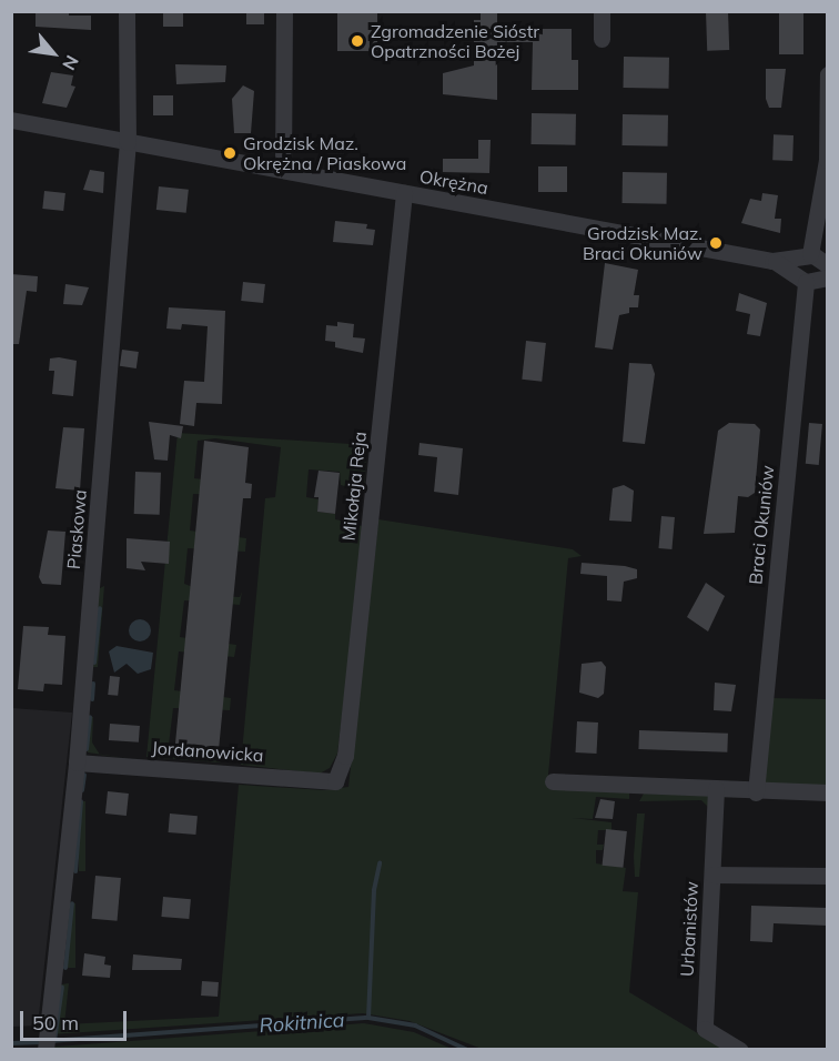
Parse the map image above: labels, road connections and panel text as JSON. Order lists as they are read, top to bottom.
{
  "streets": {
    "street": [
      "Okrężna",
      "Mikołaja Reja",
      "Braci Okuniów",
      "Piaskowa",
      "Jordanowicka",
      "Urbanistów"
    ]
  },
  "crossings": [
    ["Okrężna", "Mikołaja Reja"],
    ["Okrężna", "Braci Okuniów"],
    ["Okrężna", "Piaskowa"],
    ["Mikołaja Reja", "Jordanowicka"],
    ["Piaskowa", "Jordanowicka"]
  ],
  "water": ["Rokitnica"],
  "places": ["Zgromadzenie Sióstr Opatrzności Bożej", "Grodzisk Maz. Okrężna / Piaskowa", "Grodzisk Maz. Braci Okuniów"],
  "scale_bar": "50 m",
  "north": "bottom right"
}
